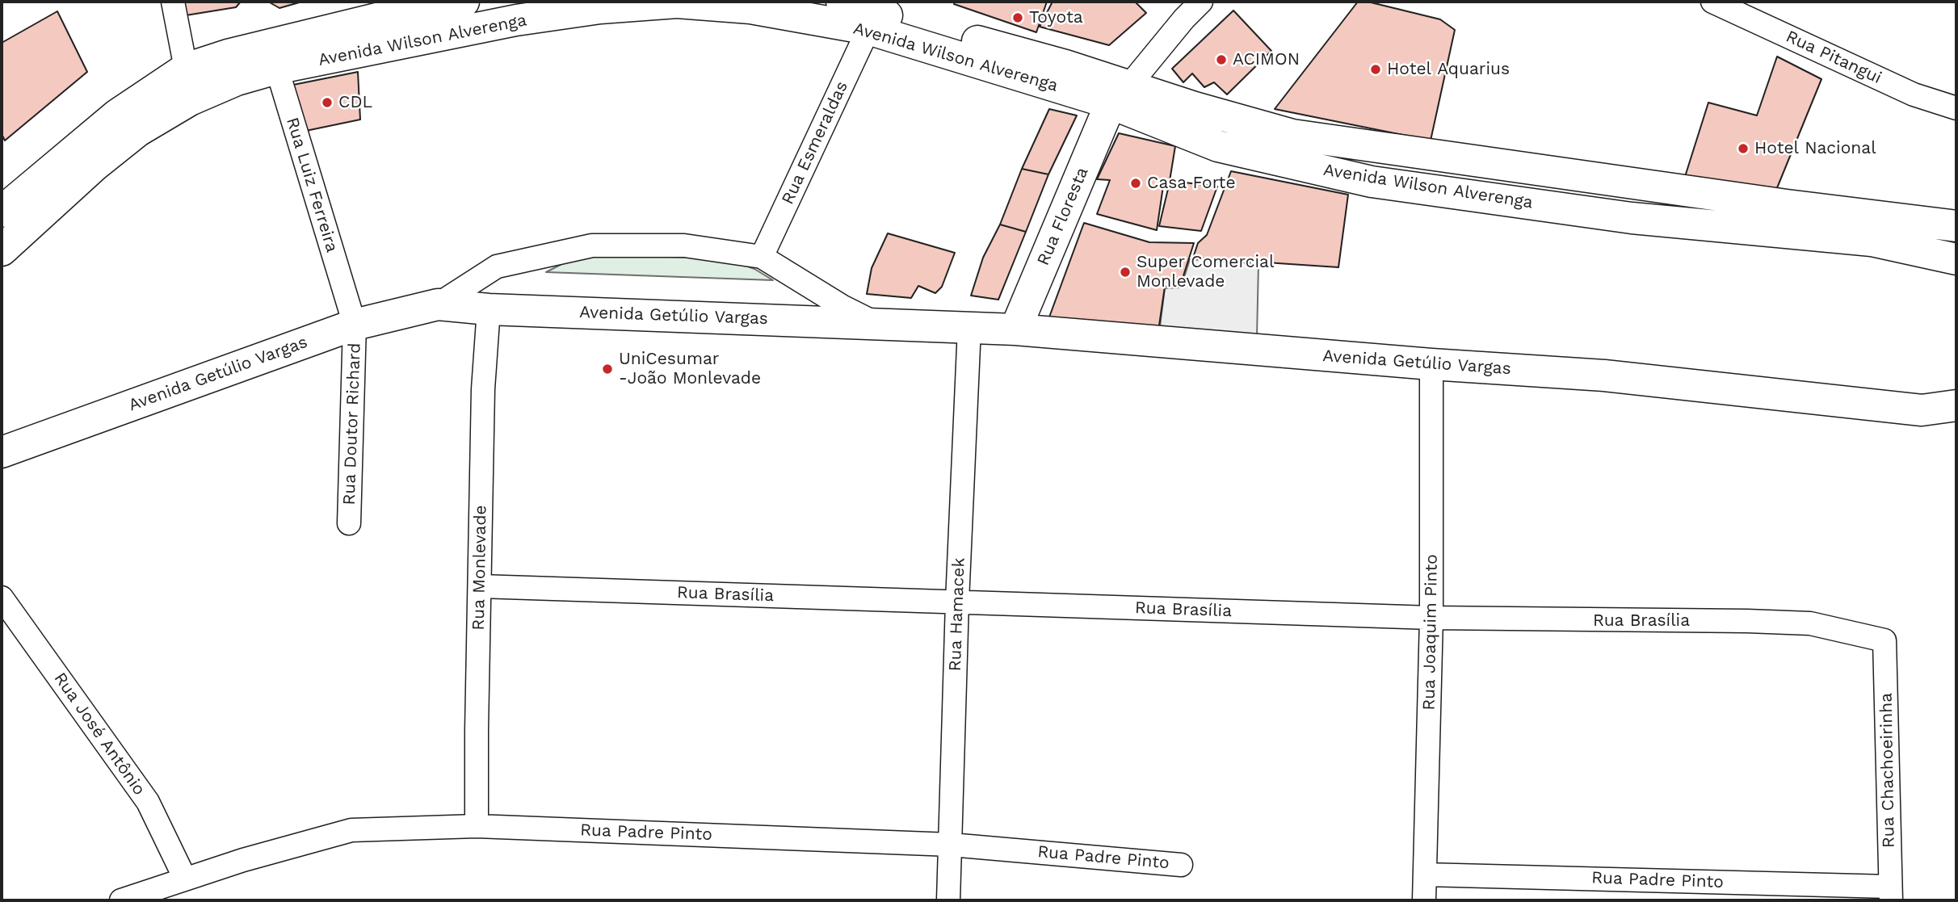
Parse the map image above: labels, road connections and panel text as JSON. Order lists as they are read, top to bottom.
{
  "streets": {
    "main road": ["Avenida Wilson Alverenga", "Rua Floresta", "Avenida Getúlio Vargas"],
    "street": [
      "Rua Pitangui",
      "Rua Esmeraldas",
      "Rua Luiz Ferreira",
      "Rua Doutor Richard",
      "Rua Monlevade",
      "Rua Brasília",
      "Rua Hamacek",
      "Rua Joaquim Pinto",
      "Rua José Antônio",
      "Rua Chachoeirinha",
      "Rua Padre Pinto"
    ]
  },
  "crossings": [
    ["Avenida Wilson Alverenga", "Rua Esmeraldas"],
    ["Avenida Wilson Alverenga", "Rua Luiz Ferreira"],
    ["Avenida Wilson Alverenga", "Rua Floresta"],
    ["Rua Esmeraldas", "Avenida Getúlio Vargas"],
    ["Rua Luiz Ferreira", "Avenida Getúlio Vargas"],
    ["Rua Luiz Ferreira", "Rua Doutor Richard"],
    ["Rua Floresta", "Avenida Getúlio Vargas"],
    ["Avenida Getúlio Vargas", "Rua Doutor Richard"],
    ["Avenida Getúlio Vargas", "Rua Monlevade"],
    ["Avenida Getúlio Vargas", "Rua Hamacek"],
    ["Avenida Getúlio Vargas", "Rua Joaquim Pinto"],
    ["Rua Monlevade", "Rua Brasília"],
    ["Rua Monlevade", "Rua Padre Pinto"],
    ["Rua Brasília", "Rua Hamacek"],
    ["Rua Brasília", "Rua Joaquim Pinto"],
    ["Rua Brasília", "Rua Chachoeirinha"],
    ["Rua Hamacek", "Rua Padre Pinto"],
    ["Rua Joaquim Pinto", "Rua Padre Pinto"],
    ["Rua José Antônio", "Rua Padre Pinto"],
    ["Rua Chachoeirinha", "Rua Padre Pinto"]
  ],
  "places": [
    "Toyota",
    "ACIMON",
    "Hotel Aquarius",
    "CDL",
    "Hotel Nacional",
    "Casa Forte",
    "Super Comercial Monlevade",
    "UniCesumar -João Monlevade"
  ]
}
